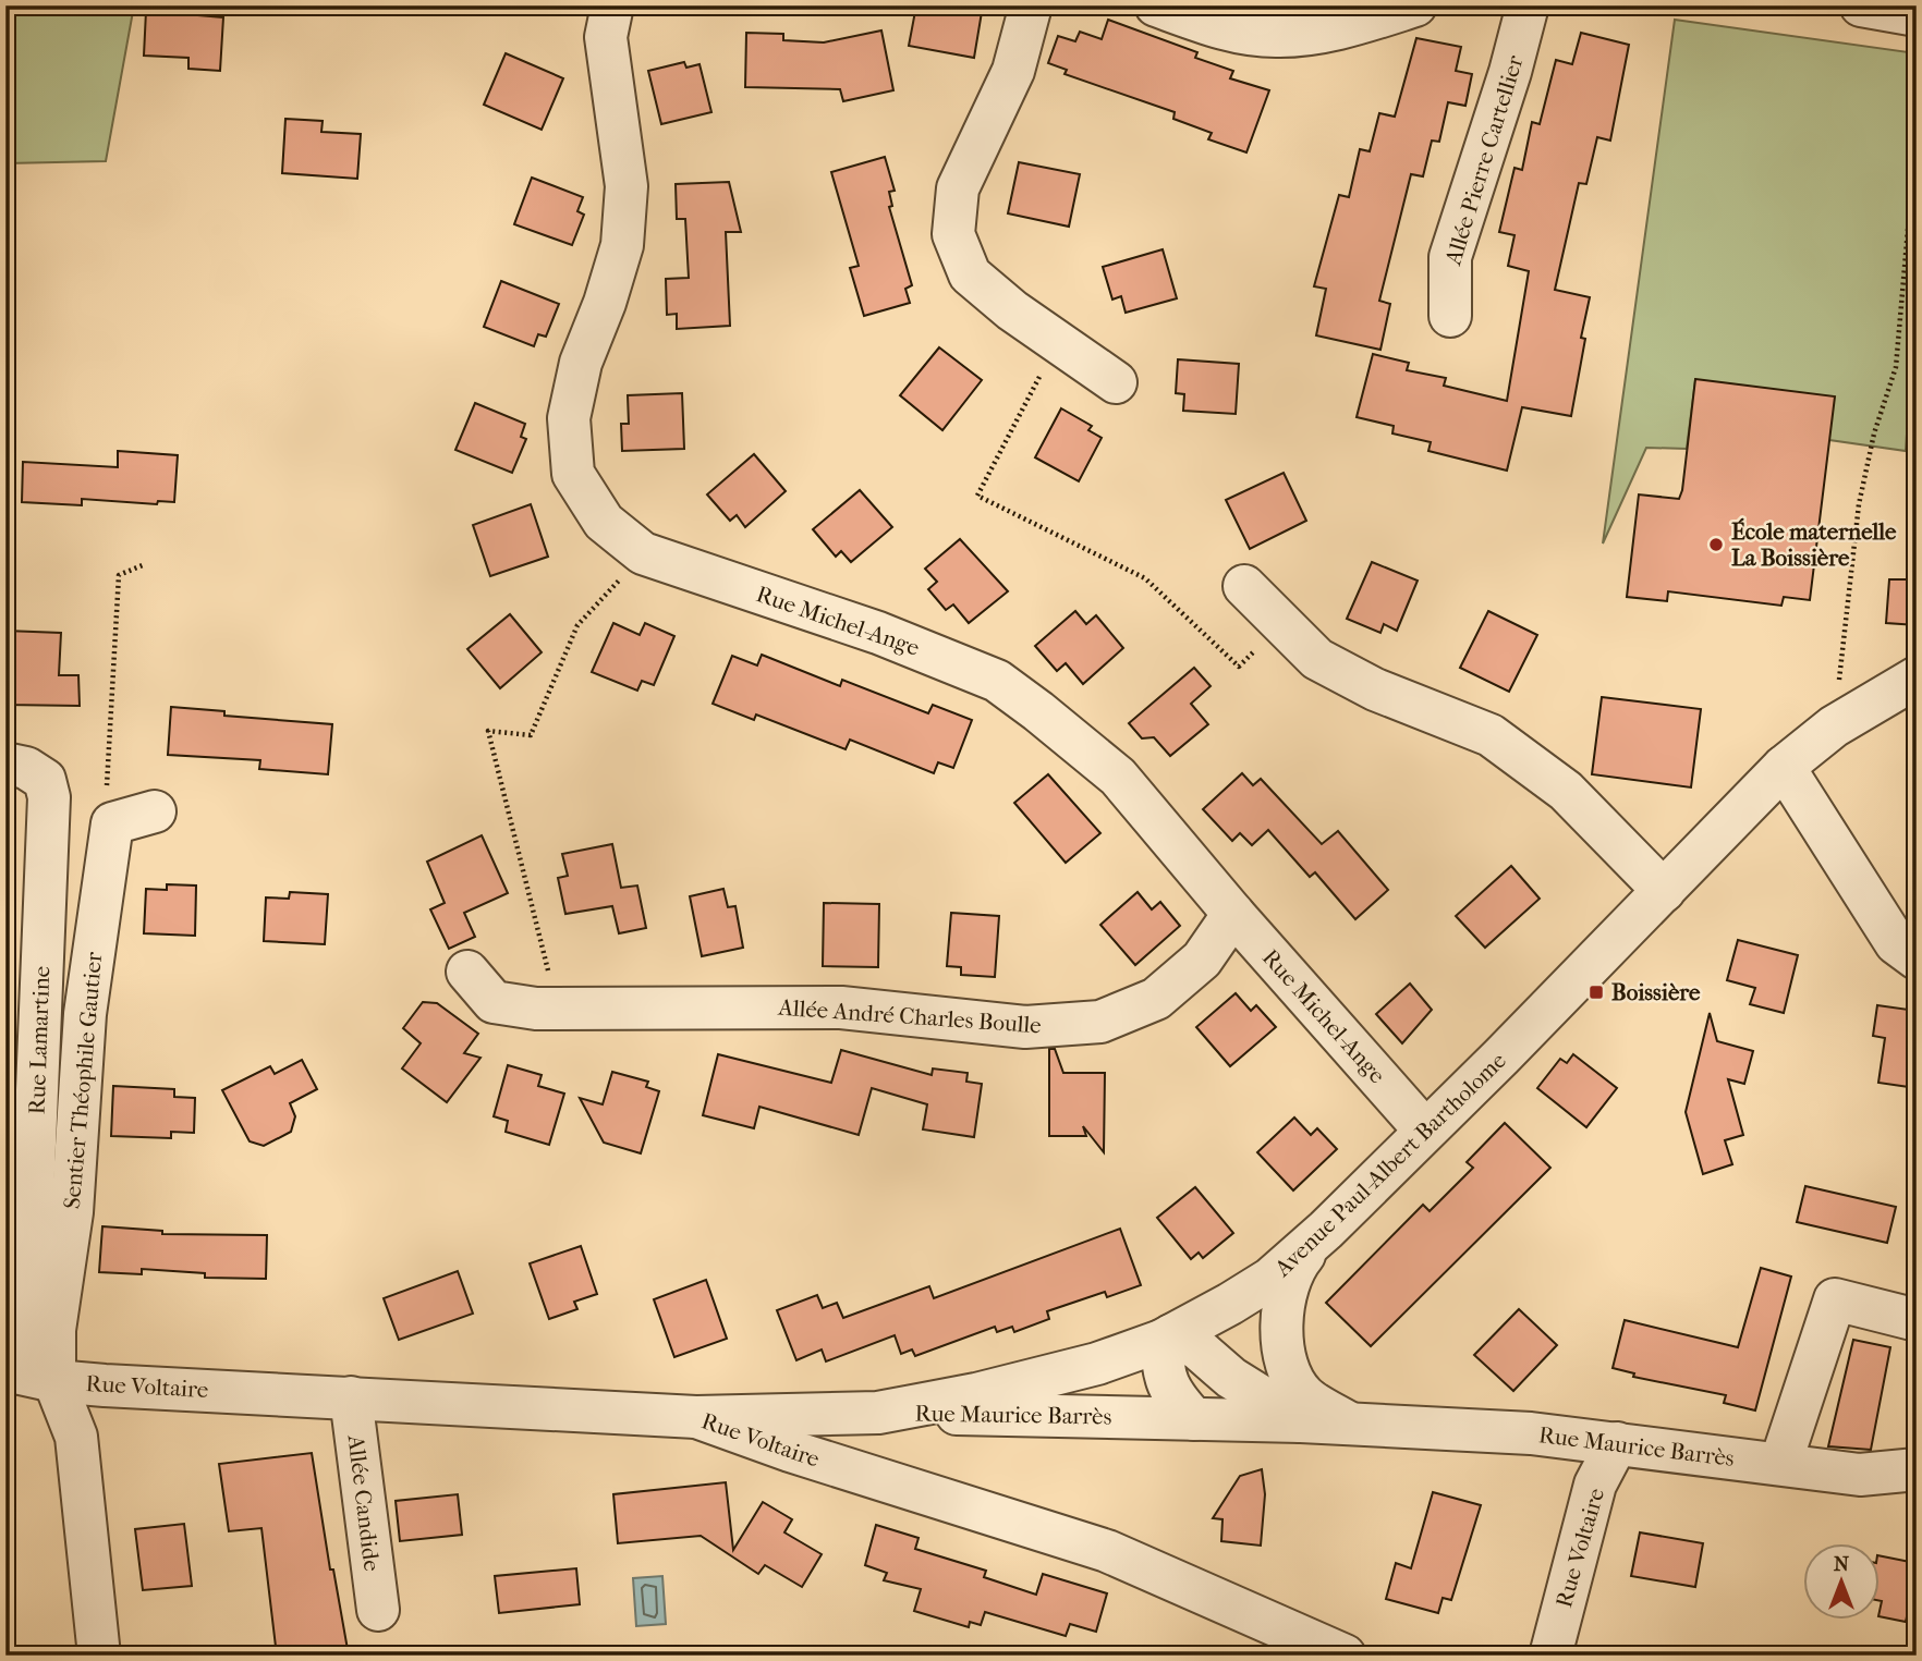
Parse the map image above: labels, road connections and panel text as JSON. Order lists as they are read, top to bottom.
{
  "streets": {
    "street": [
      "Allée Pierre Cartellier",
      "Rue Michel-Ange",
      "Allée André Charles Boulle",
      "Rue Lamartine",
      "Sentier Théophile Gautier",
      "Avenue Paul-Albert Bartholome",
      "Rue Voltaire",
      "Rue Maurice Barrès",
      "Allée Candide"
    ]
  },
  "crossings": [
    ["Rue Michel-Ange", "Allée André Charles Boulle"],
    ["Rue Michel-Ange", "Avenue Paul-Albert Bartholome"],
    ["Rue Lamartine", "Sentier Théophile Gautier"],
    ["Sentier Théophile Gautier", "Rue Voltaire"],
    ["Avenue Paul-Albert Bartholome", "Rue Voltaire"],
    ["Avenue Paul-Albert Bartholome", "Rue Maurice Barrès"],
    ["Rue Voltaire", "Rue Maurice Barrès"],
    ["Rue Voltaire", "Allée Candide"]
  ],
  "places": {
    "other": ["École maternelle La Boissière"],
    "transit": ["Boissière"]
  },
  "north": "top"
}
